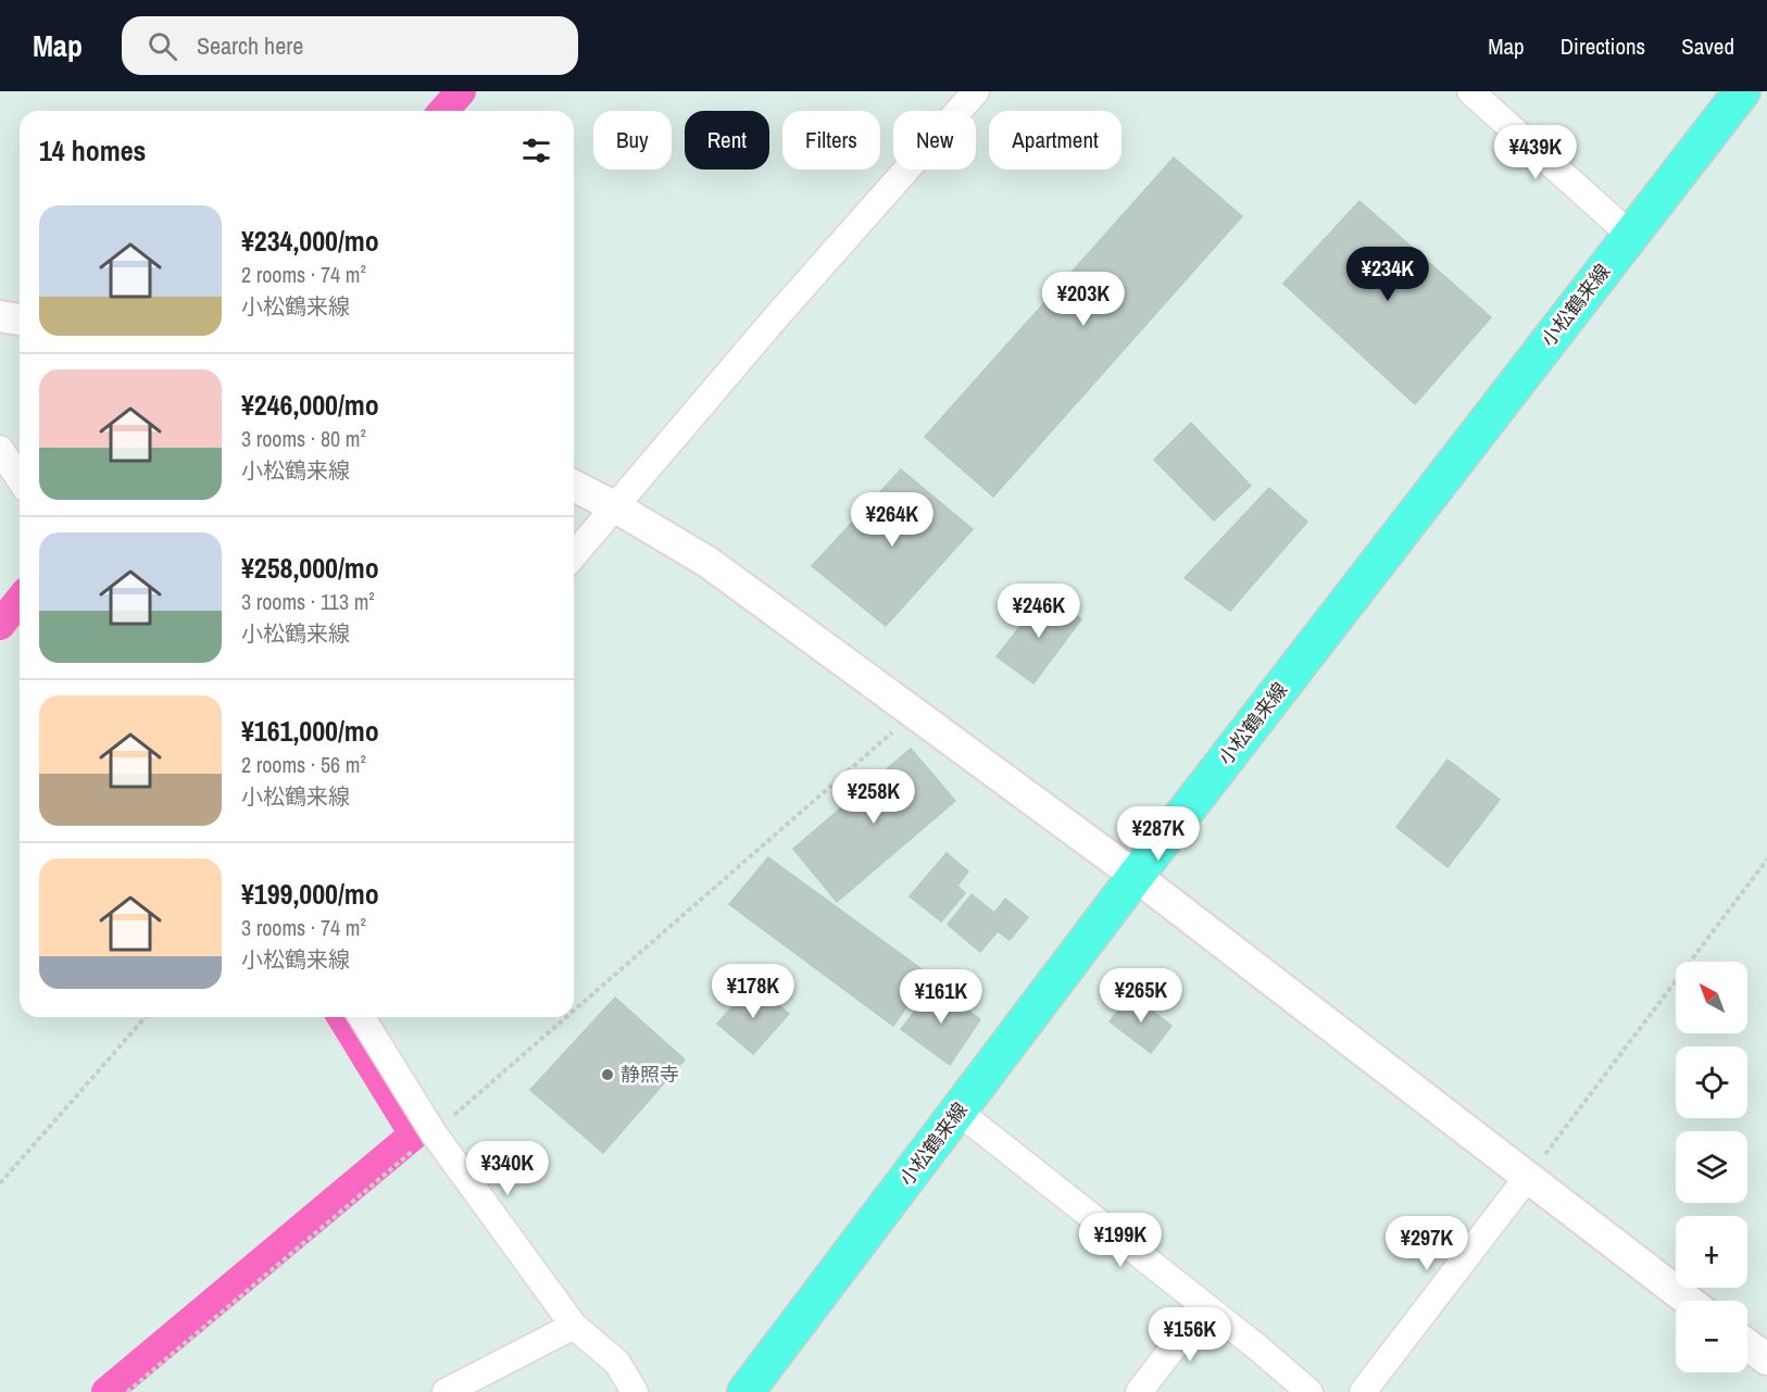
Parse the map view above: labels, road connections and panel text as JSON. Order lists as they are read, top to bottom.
{
  "streets": {
    "main road": ["小松鶴来線"]
  },
  "places": ["静照寺"],
  "north": "top left",
  "page": {
    "header": "Map",
    "search": "Search here",
    "nav": ["Map", "Directions", "Saved"],
    "chip": [
      "Buy",
      "Rent",
      "Filters",
      "New",
      "Apartment"
    ],
    "heading": "14 homes",
    "price": [
      "¥439K",
      "¥234K",
      "¥203K",
      "¥264K",
      "¥246K",
      "¥258K",
      "¥287K",
      "¥178K",
      "¥265K",
      "¥161K",
      "¥340K",
      "¥199K",
      "¥297K",
      "¥156K"
    ],
    "list": [
      {
        "name": "¥234,000/mo",
        "note": "2 rooms · 74 m² · 小松鶴来線"
      },
      {
        "name": "¥246,000/mo",
        "note": "3 rooms · 80 m² · 小松鶴来線"
      },
      {
        "name": "¥258,000/mo",
        "note": "3 rooms · 113 m² · 小松鶴来線"
      },
      {
        "name": "¥161,000/mo",
        "note": "2 rooms · 56 m² · 小松鶴来線"
      },
      {
        "name": "¥199,000/mo",
        "note": "3 rooms · 74 m² · 小松鶴来線"
      }
    ],
    "map_buttons": ["+", "−"]
  }
}
